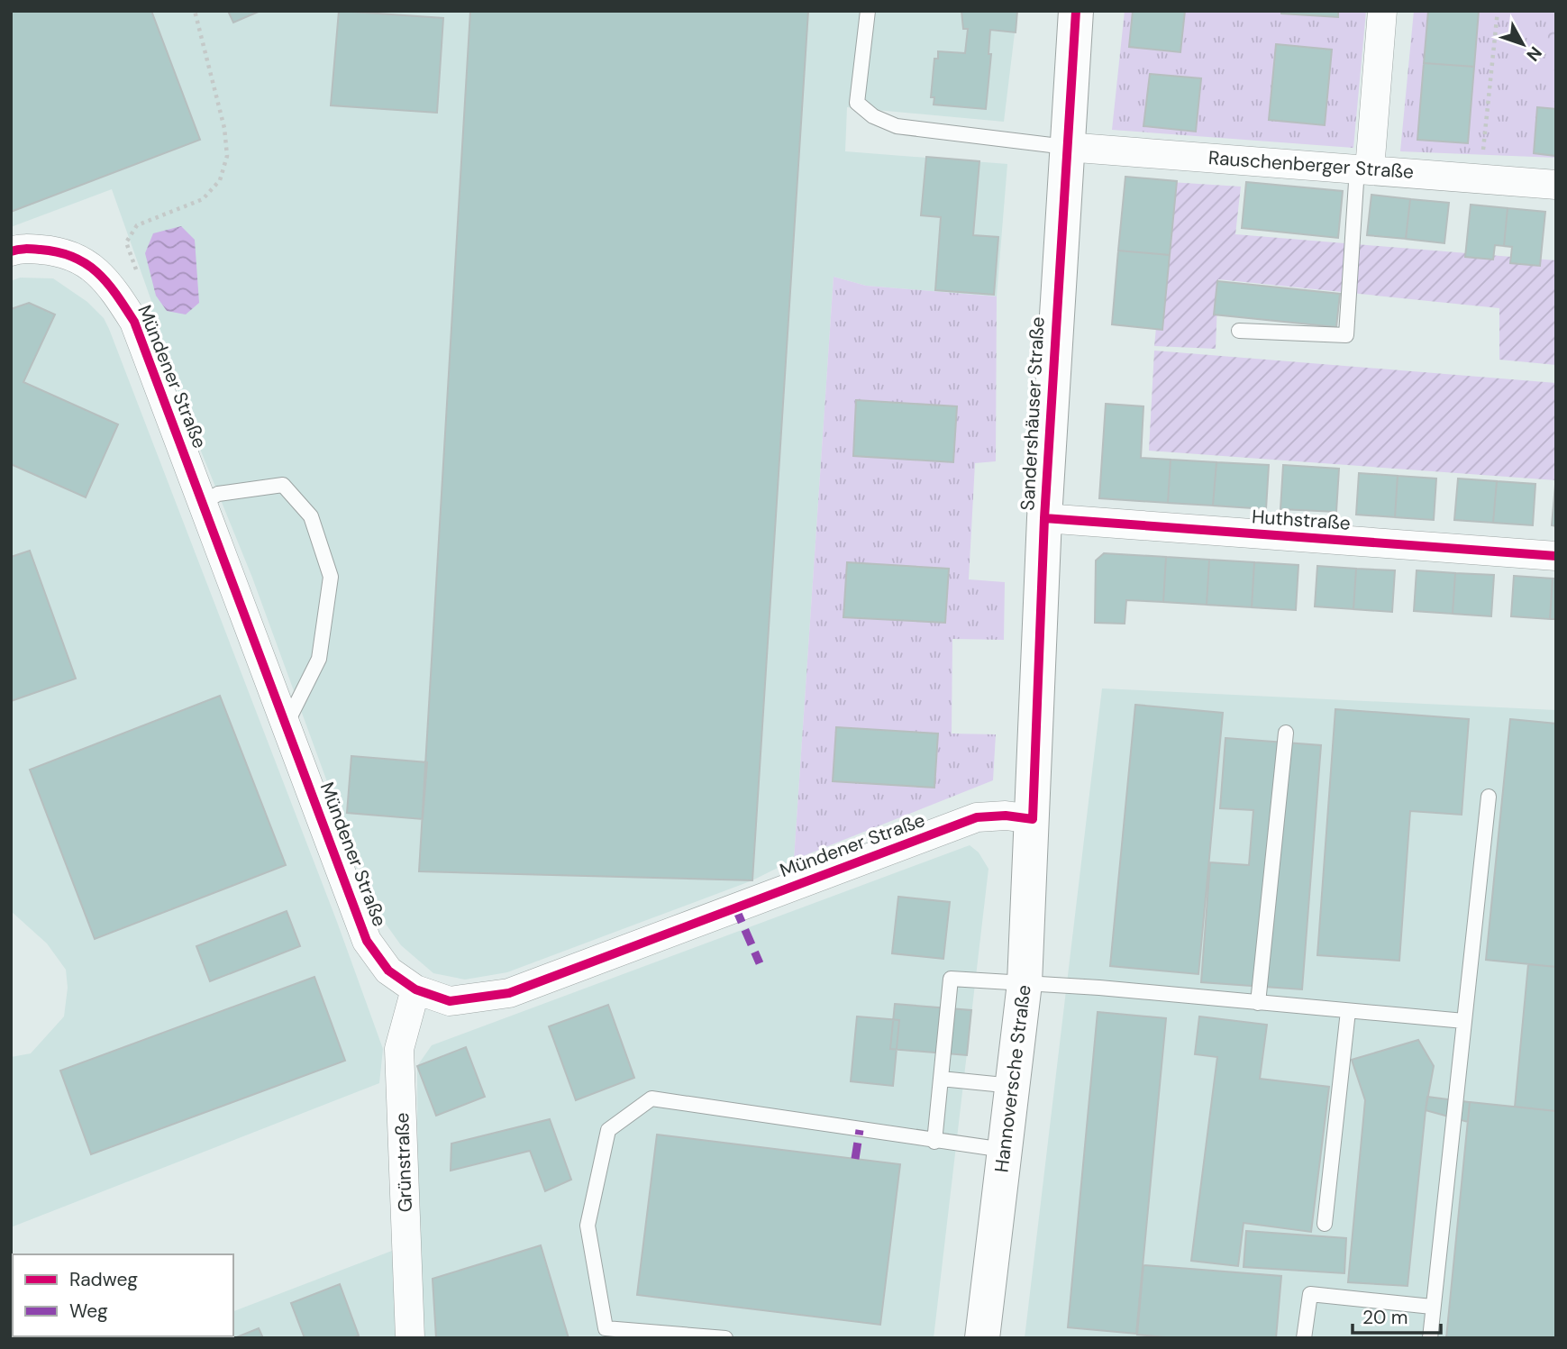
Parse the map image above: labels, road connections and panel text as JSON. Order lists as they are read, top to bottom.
{
  "streets": {
    "main road": ["Sandershäuser Straße", "Hannoversche Straße"],
    "street": [
      "Rauschenberger Straße",
      "Mündener Straße",
      "Huthstraße",
      "Grünstraße"
    ]
  },
  "crossings": [
    ["Rauschenberger Straße", "Sandershäuser Straße"],
    ["Mündener Straße", "Sandershäuser Straße"],
    ["Mündener Straße", "Hannoversche Straße"],
    ["Mündener Straße", "Grünstraße"],
    ["Sandershäuser Straße", "Huthstraße"],
    ["Sandershäuser Straße", "Hannoversche Straße"]
  ],
  "legend": ["Radweg", "Weg"],
  "scale_bar": "20 m",
  "north": "bottom right"
}
